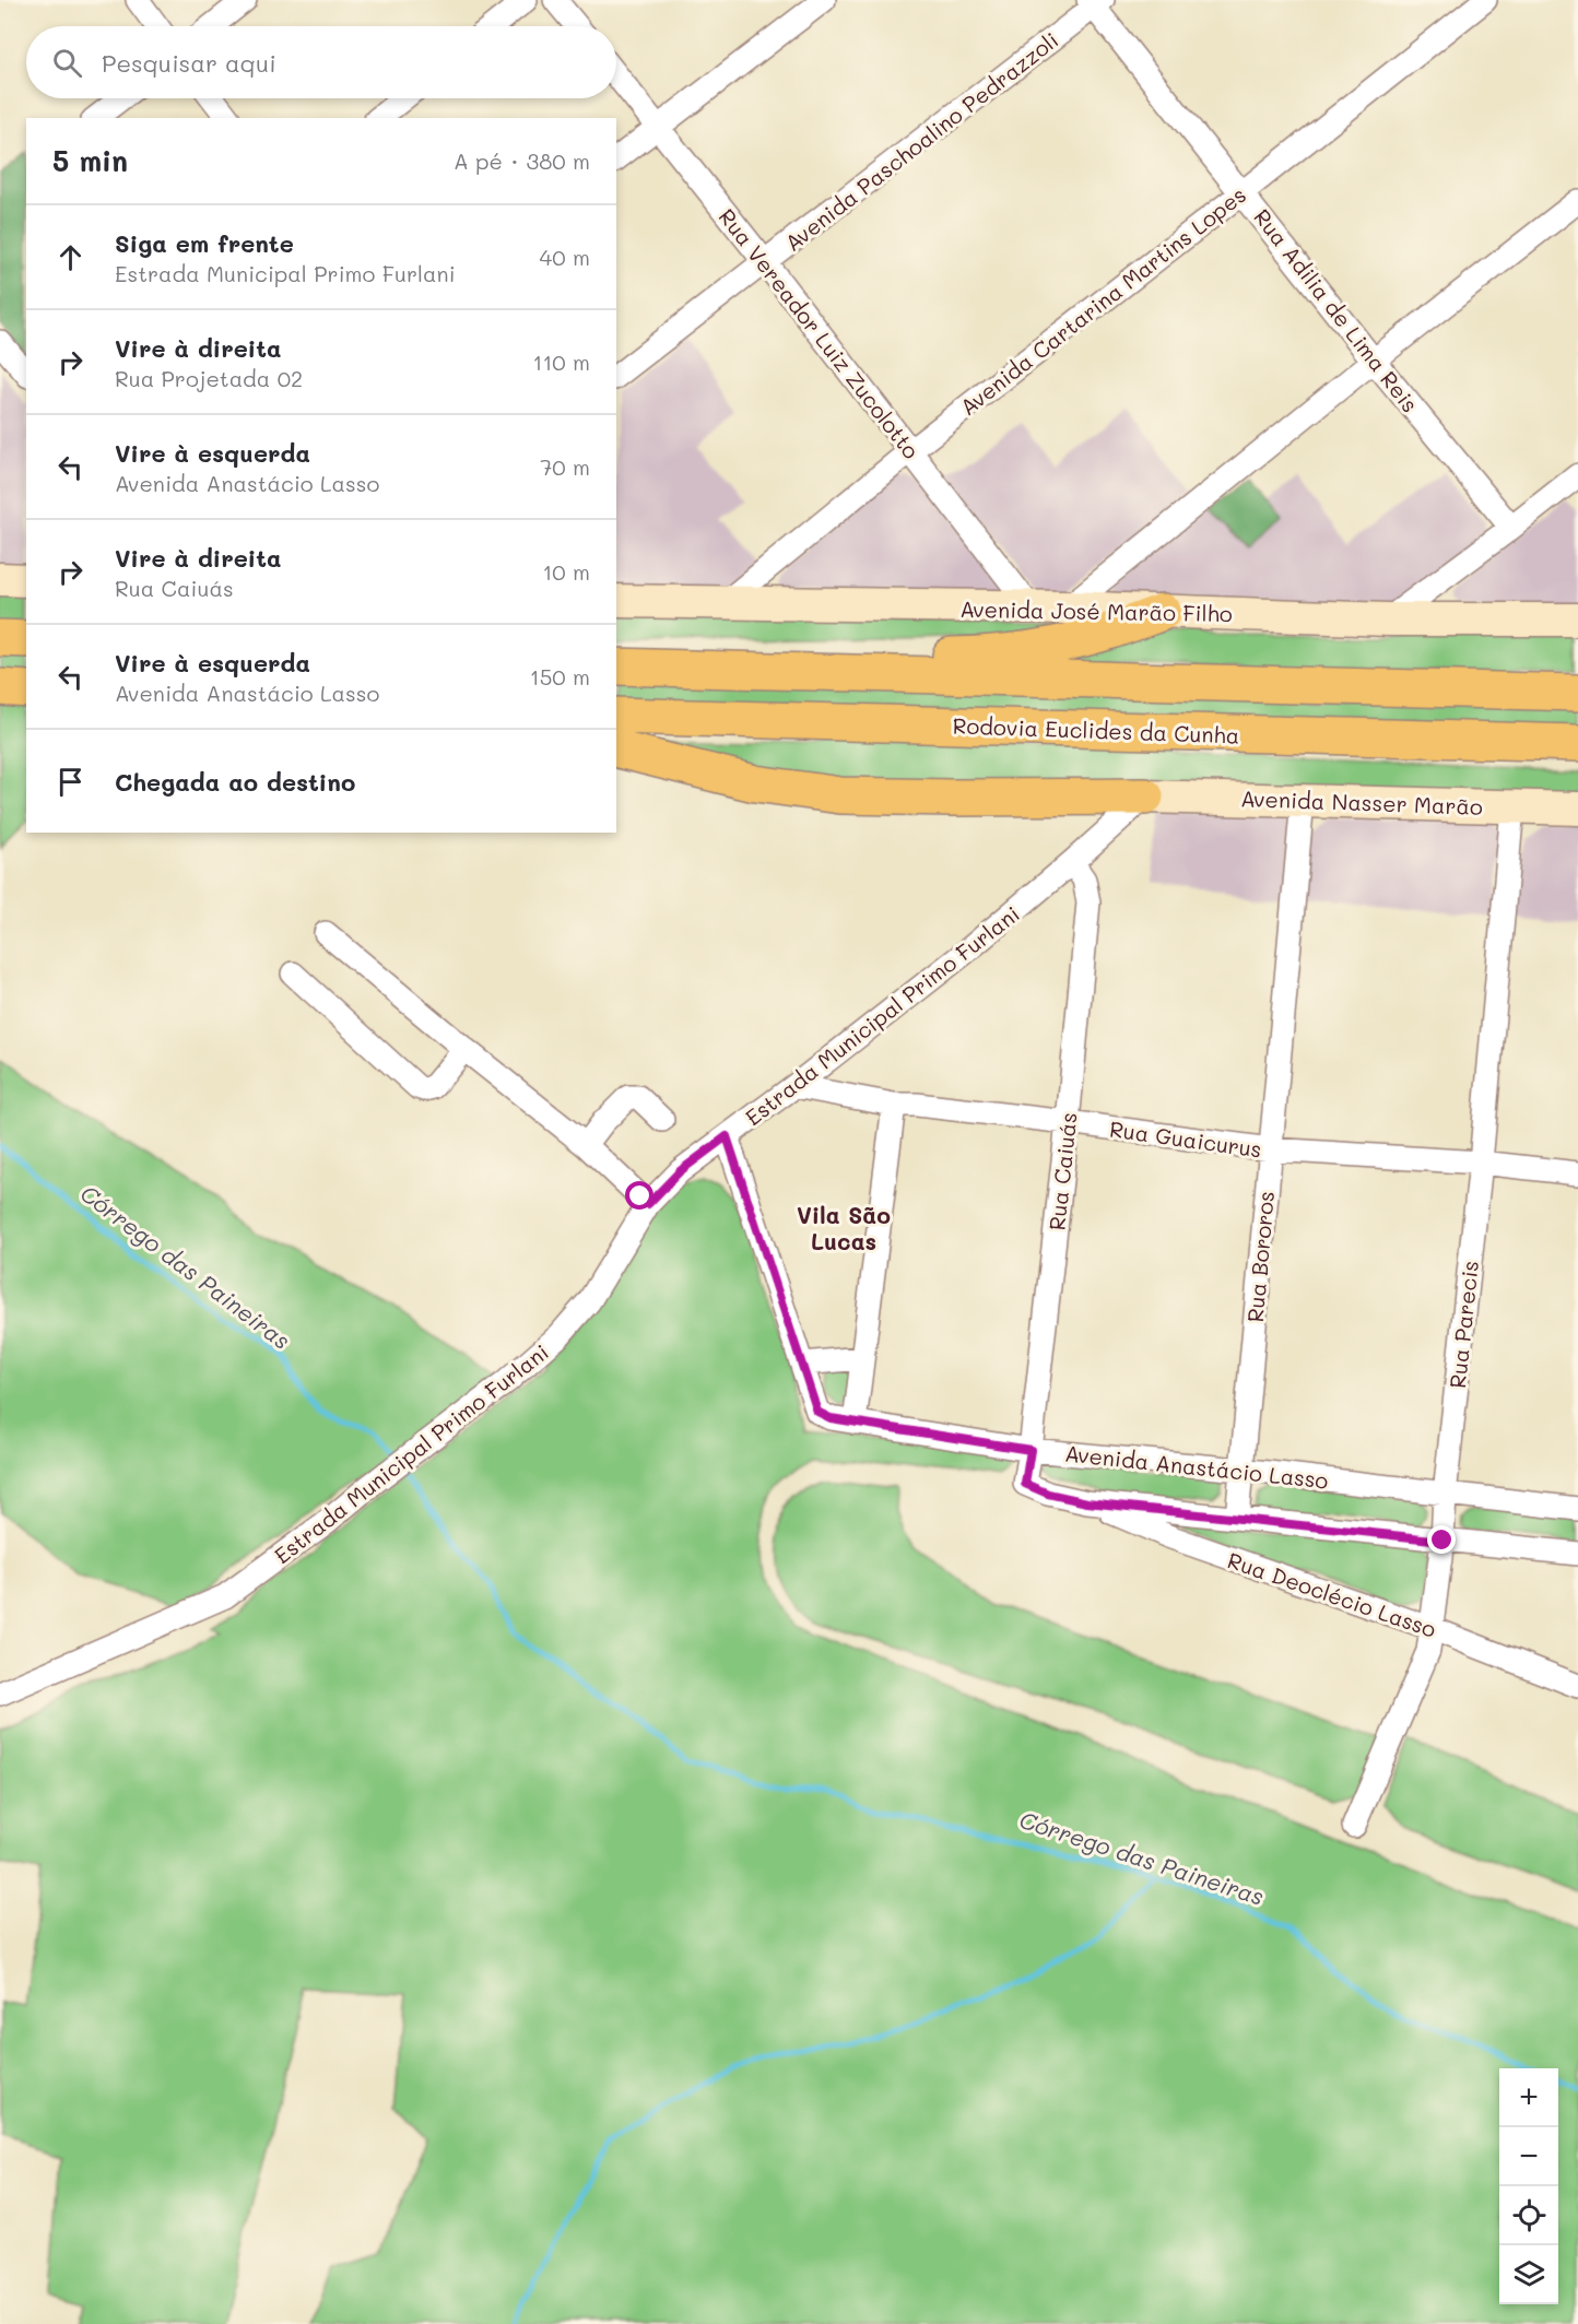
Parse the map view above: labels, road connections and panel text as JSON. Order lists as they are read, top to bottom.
{
  "streets": {
    "highway": ["Rodovia Euclides da Cunha"],
    "main road": ["Avenida José Marão Filho", "Avenida Nasser Marão"],
    "street": [
      "Avenida Paschoalino Pedrazzoli",
      "Avenida Cartarina Martins Lopes",
      "Rua Adilia de Lima Reis",
      "Rua Vereador Luiz Zucolotto",
      "Estrada Municipal Primo Furlani",
      "Rua Guaicurus",
      "Rua Caiuás",
      "Rua Bororos",
      "Rua Parecis",
      "Avenida Anastácio Lasso",
      "Rua Deoclécio Lasso"
    ]
  },
  "crossings": [
    ["Avenida Paschoalino Pedrazzoli", "Rua Adilia de Lima Reis"],
    ["Avenida Paschoalino Pedrazzoli", "Rua Vereador Luiz Zucolotto"],
    ["Avenida Cartarina Martins Lopes", "Rua Adilia de Lima Reis"],
    ["Avenida Cartarina Martins Lopes", "Rua Vereador Luiz Zucolotto"],
    ["Avenida Cartarina Martins Lopes", "Avenida José Marão Filho"],
    ["Rua Vereador Luiz Zucolotto", "Avenida José Marão Filho"],
    ["Avenida Nasser Marão", "Estrada Municipal Primo Furlani"],
    ["Avenida Nasser Marão", "Rua Bororos"],
    ["Avenida Nasser Marão", "Rua Parecis"],
    ["Estrada Municipal Primo Furlani", "Rua Guaicurus"],
    ["Estrada Municipal Primo Furlani", "Rua Caiuás"],
    ["Rua Guaicurus", "Rua Caiuás"],
    ["Rua Guaicurus", "Rua Bororos"],
    ["Rua Guaicurus", "Rua Parecis"],
    ["Rua Caiuás", "Avenida Anastácio Lasso"],
    ["Rua Bororos", "Avenida Anastácio Lasso"],
    ["Rua Parecis", "Avenida Anastácio Lasso"],
    ["Rua Parecis", "Rua Deoclécio Lasso"],
    ["Avenida Anastácio Lasso", "Rua Deoclécio Lasso"]
  ],
  "districts": ["Vila São Lucas"],
  "water": ["Córrego das Paineiras"],
  "page": {
    "search": "Pesquisar aqui",
    "heading": ["5 min", "A pé · 380 m"],
    "list": [
      ["Siga em frente", "Estrada Municipal Primo Furlani", "40 m"],
      ["Vire à direita", "Rua Projetada 02", "110 m"],
      ["Vire à esquerda", "Avenida Anastácio Lasso", "70 m"],
      ["Vire à direita", "Rua Caiuás", "10 m"],
      ["Vire à esquerda", "Avenida Anastácio Lasso", "150 m"],
      "Chegada ao destino"
    ],
    "map_buttons": ["+", "−"]
  }
}
